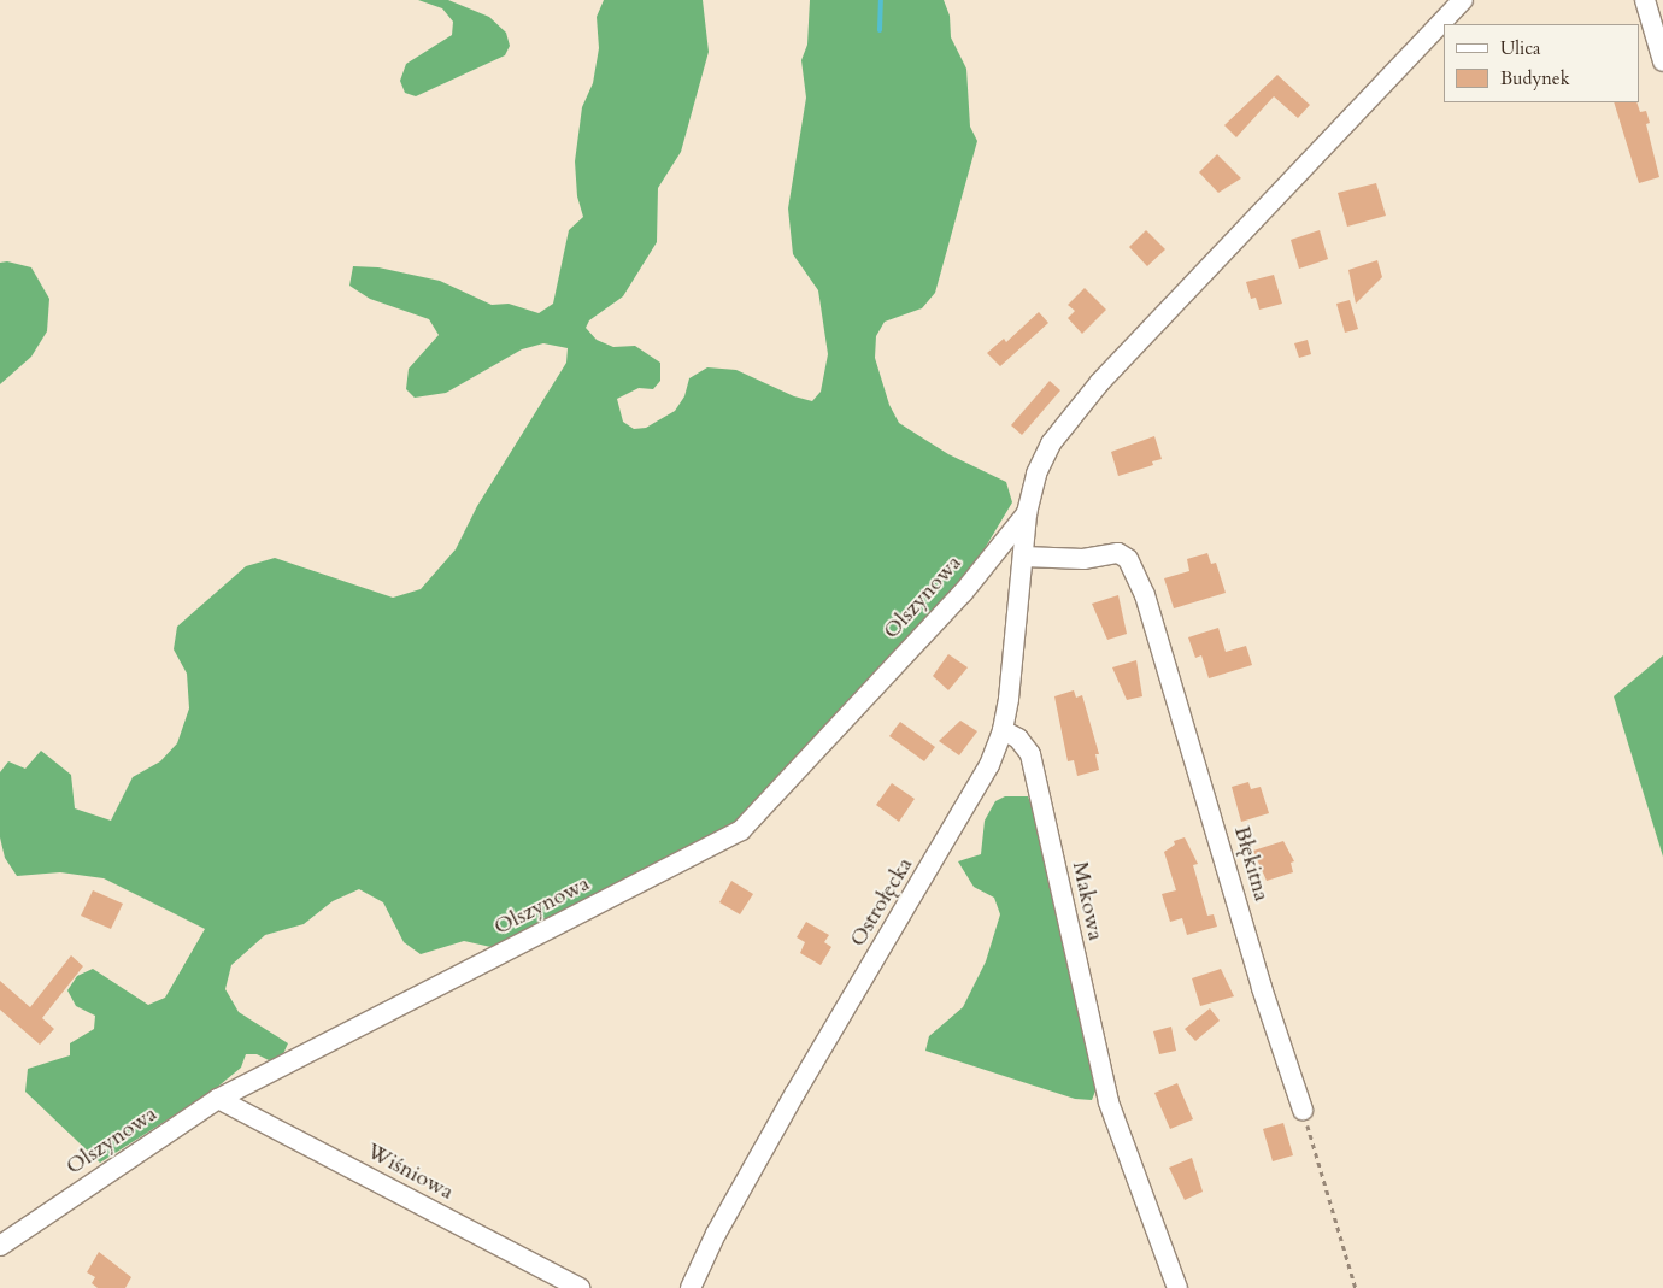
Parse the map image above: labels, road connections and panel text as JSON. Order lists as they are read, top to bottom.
{
  "streets": {
    "street": [
      "Olszynowa",
      "Błękitna",
      "Makowa",
      "Ostrołęcka",
      "Wiśniowa"
    ]
  },
  "crossings": [
    ["Olszynowa", "Ostrołęcka"],
    ["Olszynowa", "Wiśniowa"],
    ["Błękitna", "Ostrołęcka"],
    ["Makowa", "Ostrołęcka"]
  ],
  "legend": ["Ulica", "Budynek"]
}
